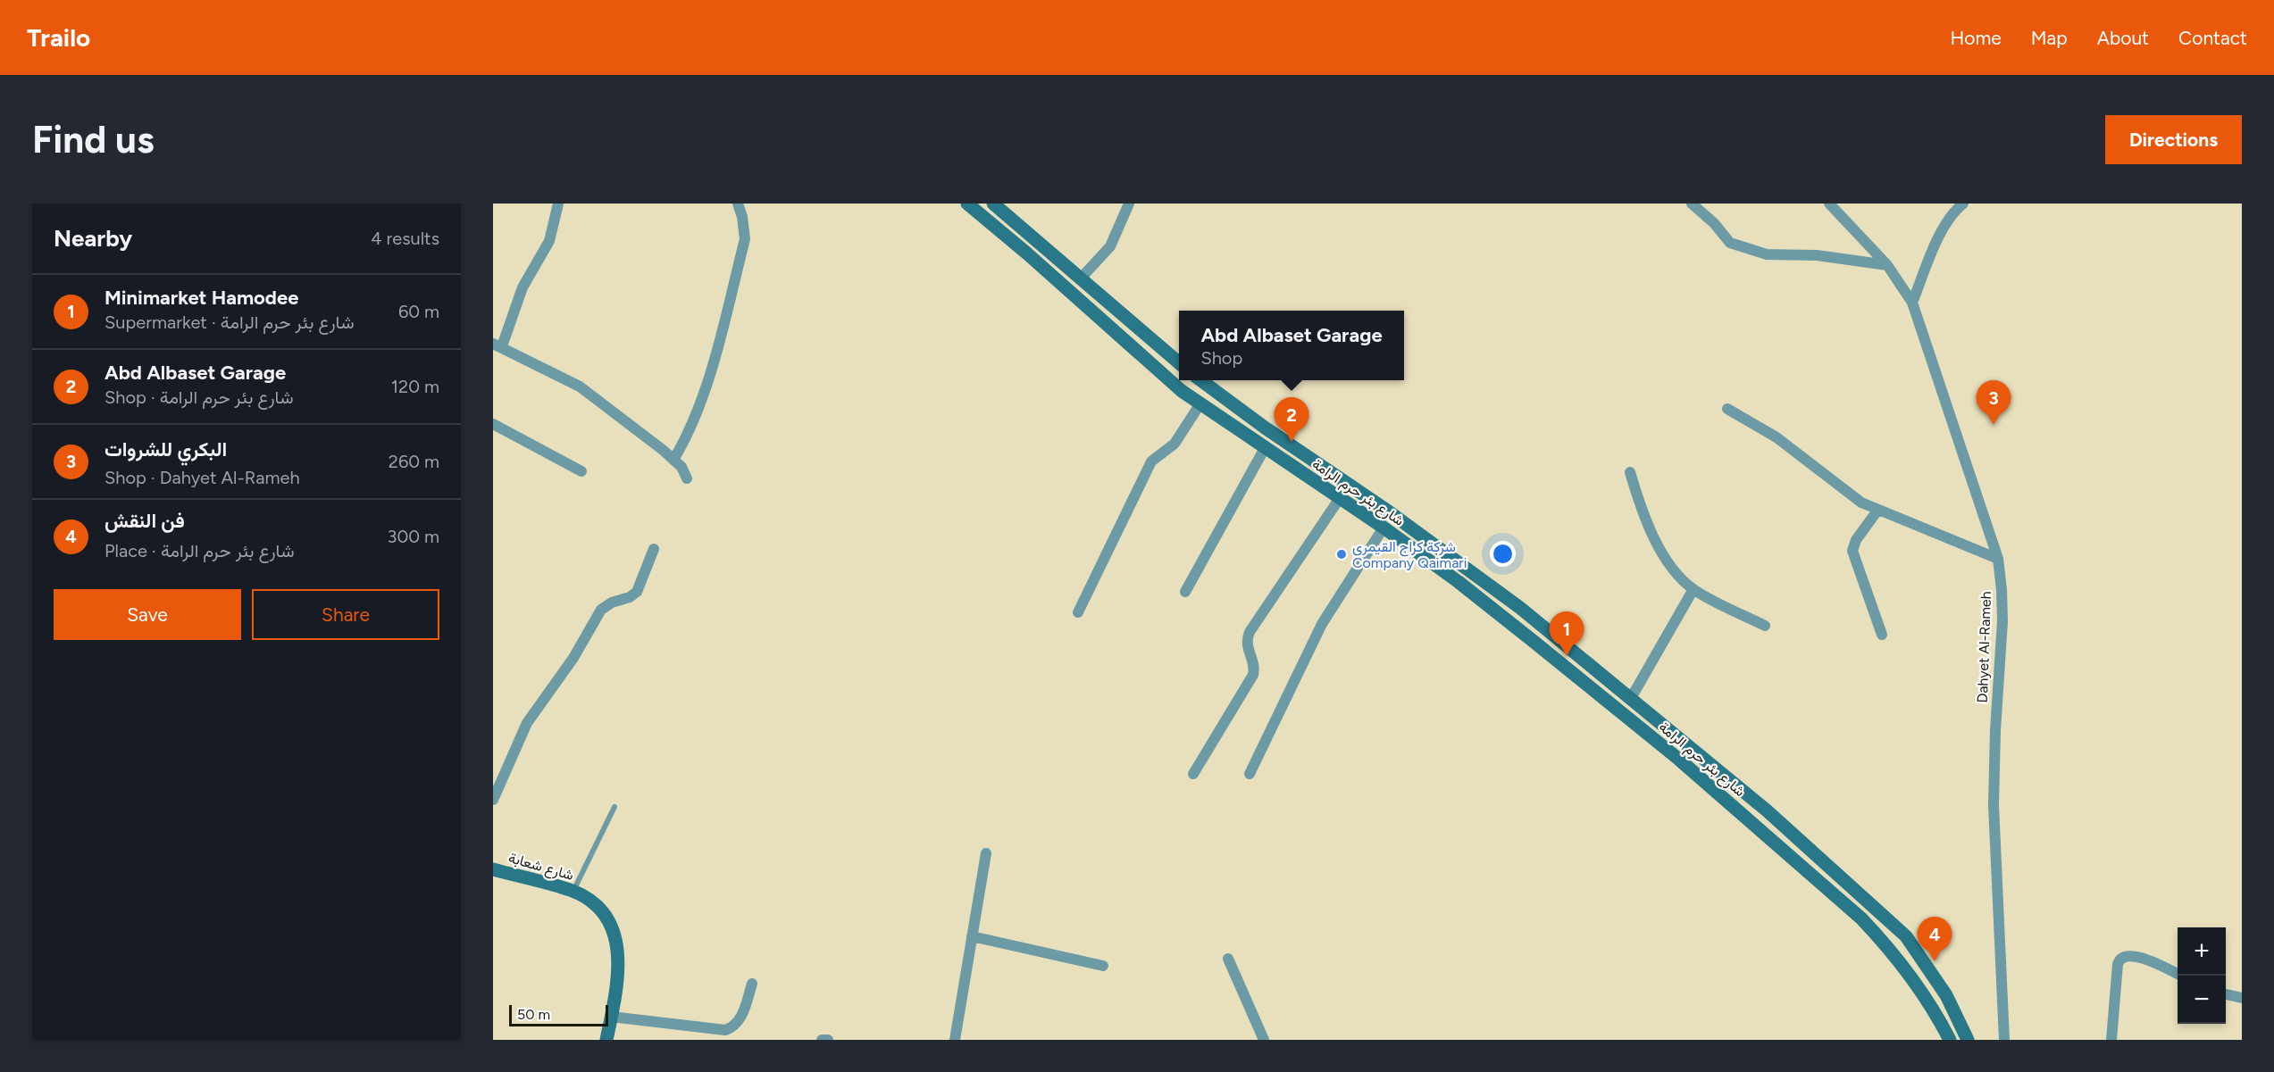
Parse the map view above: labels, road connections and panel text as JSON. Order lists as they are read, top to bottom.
{
  "streets": {
    "main road": ["شارع بئر حرم الرامة", "شارع شعابة"],
    "street": ["Dahyet Al-Rameh"]
  },
  "places": ["شركة كراج القيمري Company Qaimari"],
  "scale_bar": "50 m",
  "page": {
    "header": "Trailo",
    "nav": [
      "Home",
      "Map",
      "About",
      "Contact"
    ],
    "buttons": [
      "Directions",
      ["Save", "Share"]
    ],
    "title": "Find us",
    "heading": ["Nearby", "4 results"],
    "list": [
      {
        "mark": "1",
        "name": "Minimarket Hamodee",
        "note": "Supermarket · شارع بئر حرم الرامة",
        "value": "60 m"
      },
      {
        "mark": "2",
        "name": "Abd Albaset Garage",
        "note": "Shop · شارع بئر حرم الرامة",
        "value": "120 m"
      },
      {
        "mark": "3",
        "name": "البكري للشروات",
        "note": "Shop · Dahyet Al-Rameh",
        "value": "260 m"
      },
      {
        "mark": "4",
        "name": "فن النقش",
        "note": "Place · شارع بئر حرم الرامة",
        "value": "300 m"
      }
    ],
    "popup": ["Abd Albaset Garage", "Shop"],
    "pins": [
      "3",
      "2",
      "1",
      "4"
    ],
    "map_buttons": ["+", "−"],
    "scale": "50 m"
  }
}
